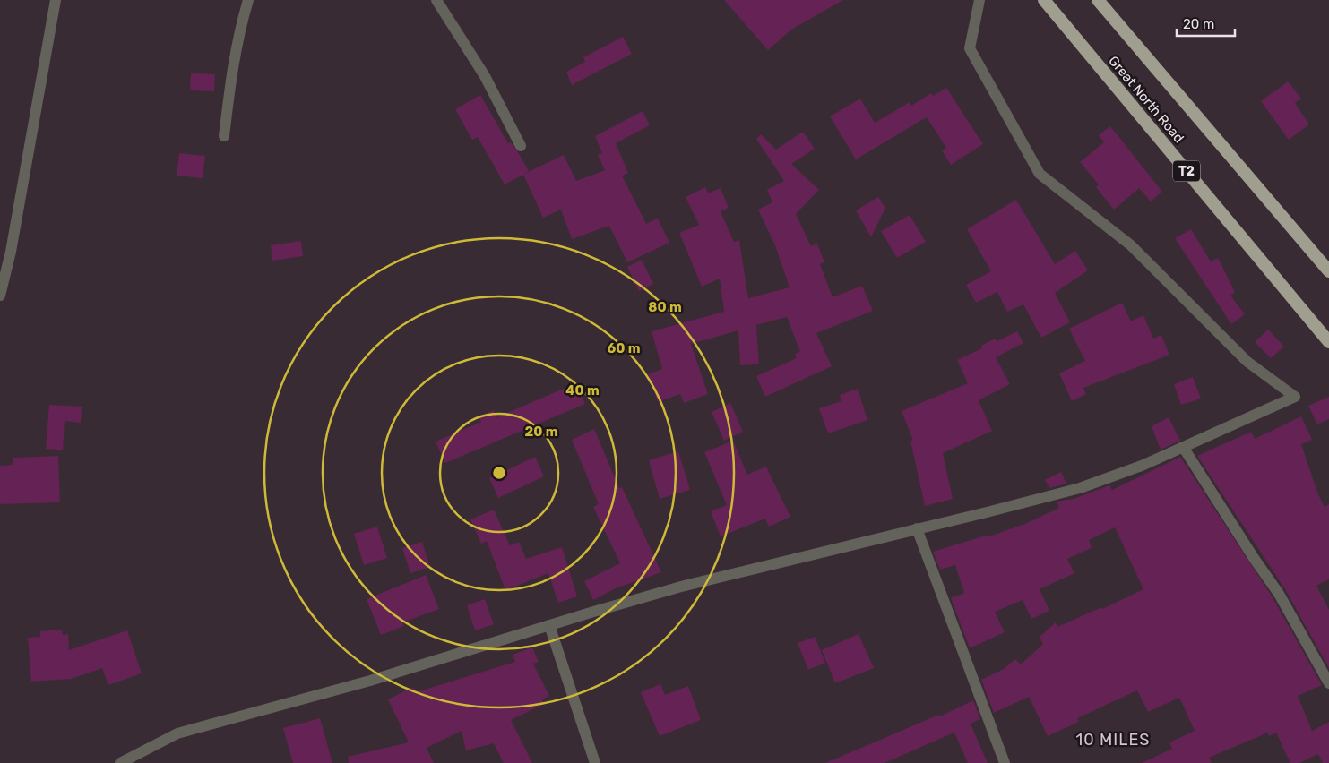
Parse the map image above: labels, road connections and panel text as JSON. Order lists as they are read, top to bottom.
{
  "streets": {
    "highway": ["Great North Road", "T2"]
  },
  "districts": ["10 MILES"],
  "scale_bar": "20 m",
  "rings": [
    "80 m",
    "60 m",
    "40 m",
    "20 m"
  ]
}
